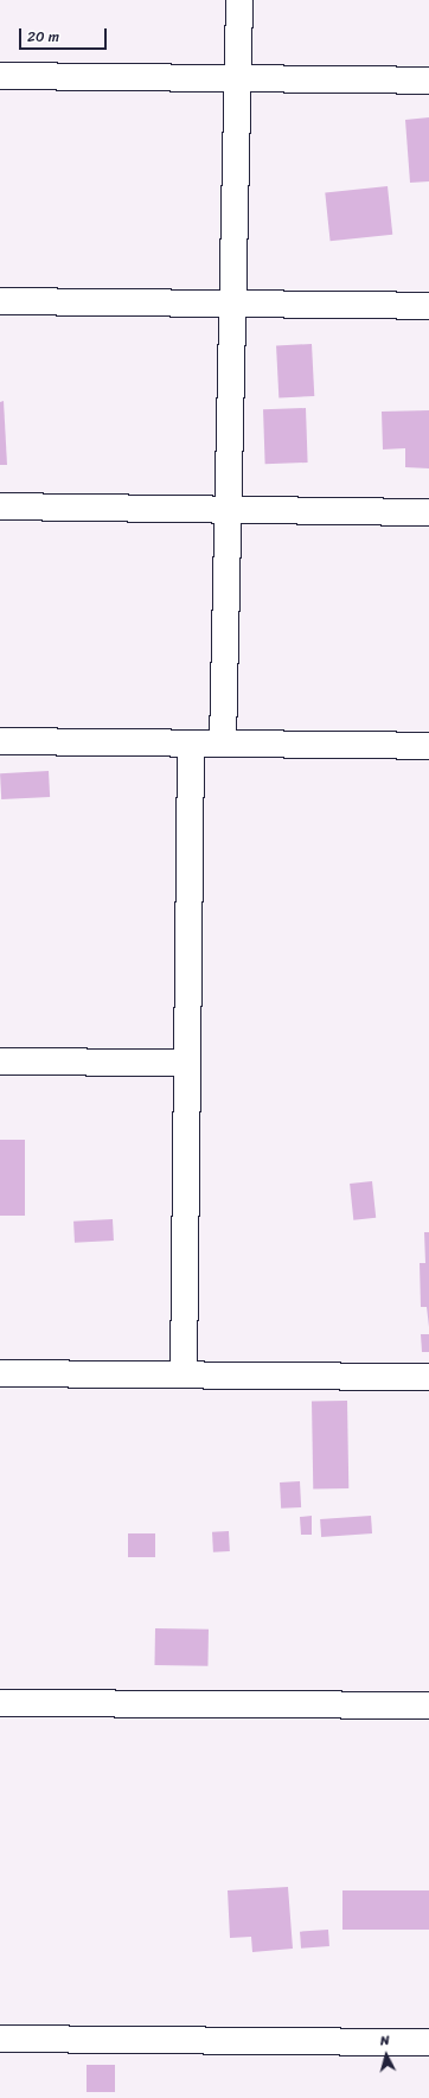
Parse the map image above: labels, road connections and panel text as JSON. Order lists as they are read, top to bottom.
{
  "scale_bar": "20 m",
  "north": "top"
}
